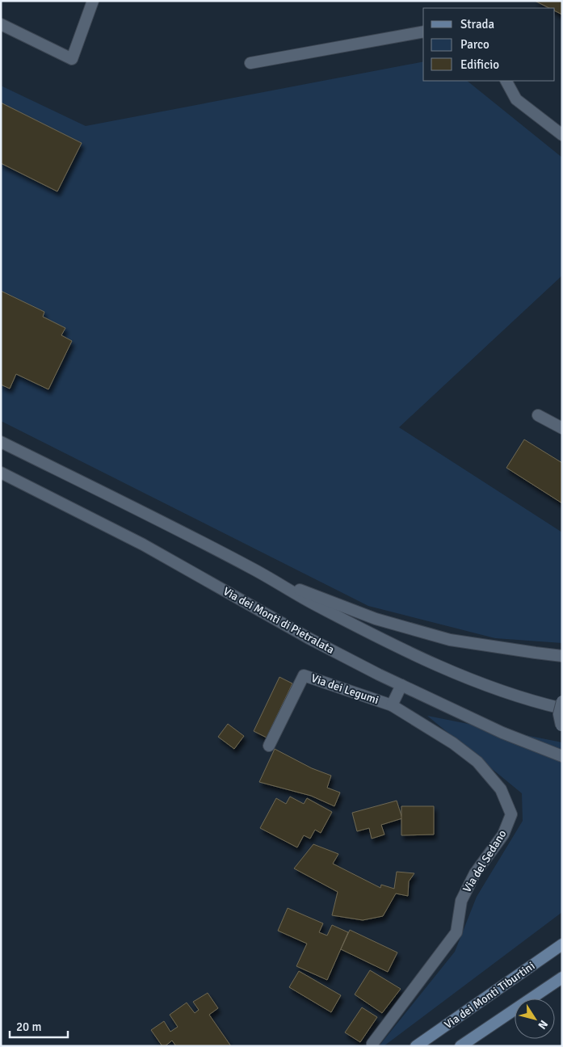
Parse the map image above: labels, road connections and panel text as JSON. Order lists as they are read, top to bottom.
{
  "streets": {
    "main road": ["Via dei Monti Tiburtini"],
    "street": ["Via dei Monti di Pietralata", "Via dei Legumi", "Via del Sedano"]
  },
  "crossings": [
    ["Via dei Legumi", "Via del Sedano"]
  ],
  "legend": ["Strada", "Parco", "Edificio"],
  "scale_bar": "20 m",
  "north": "bottom right"
}
